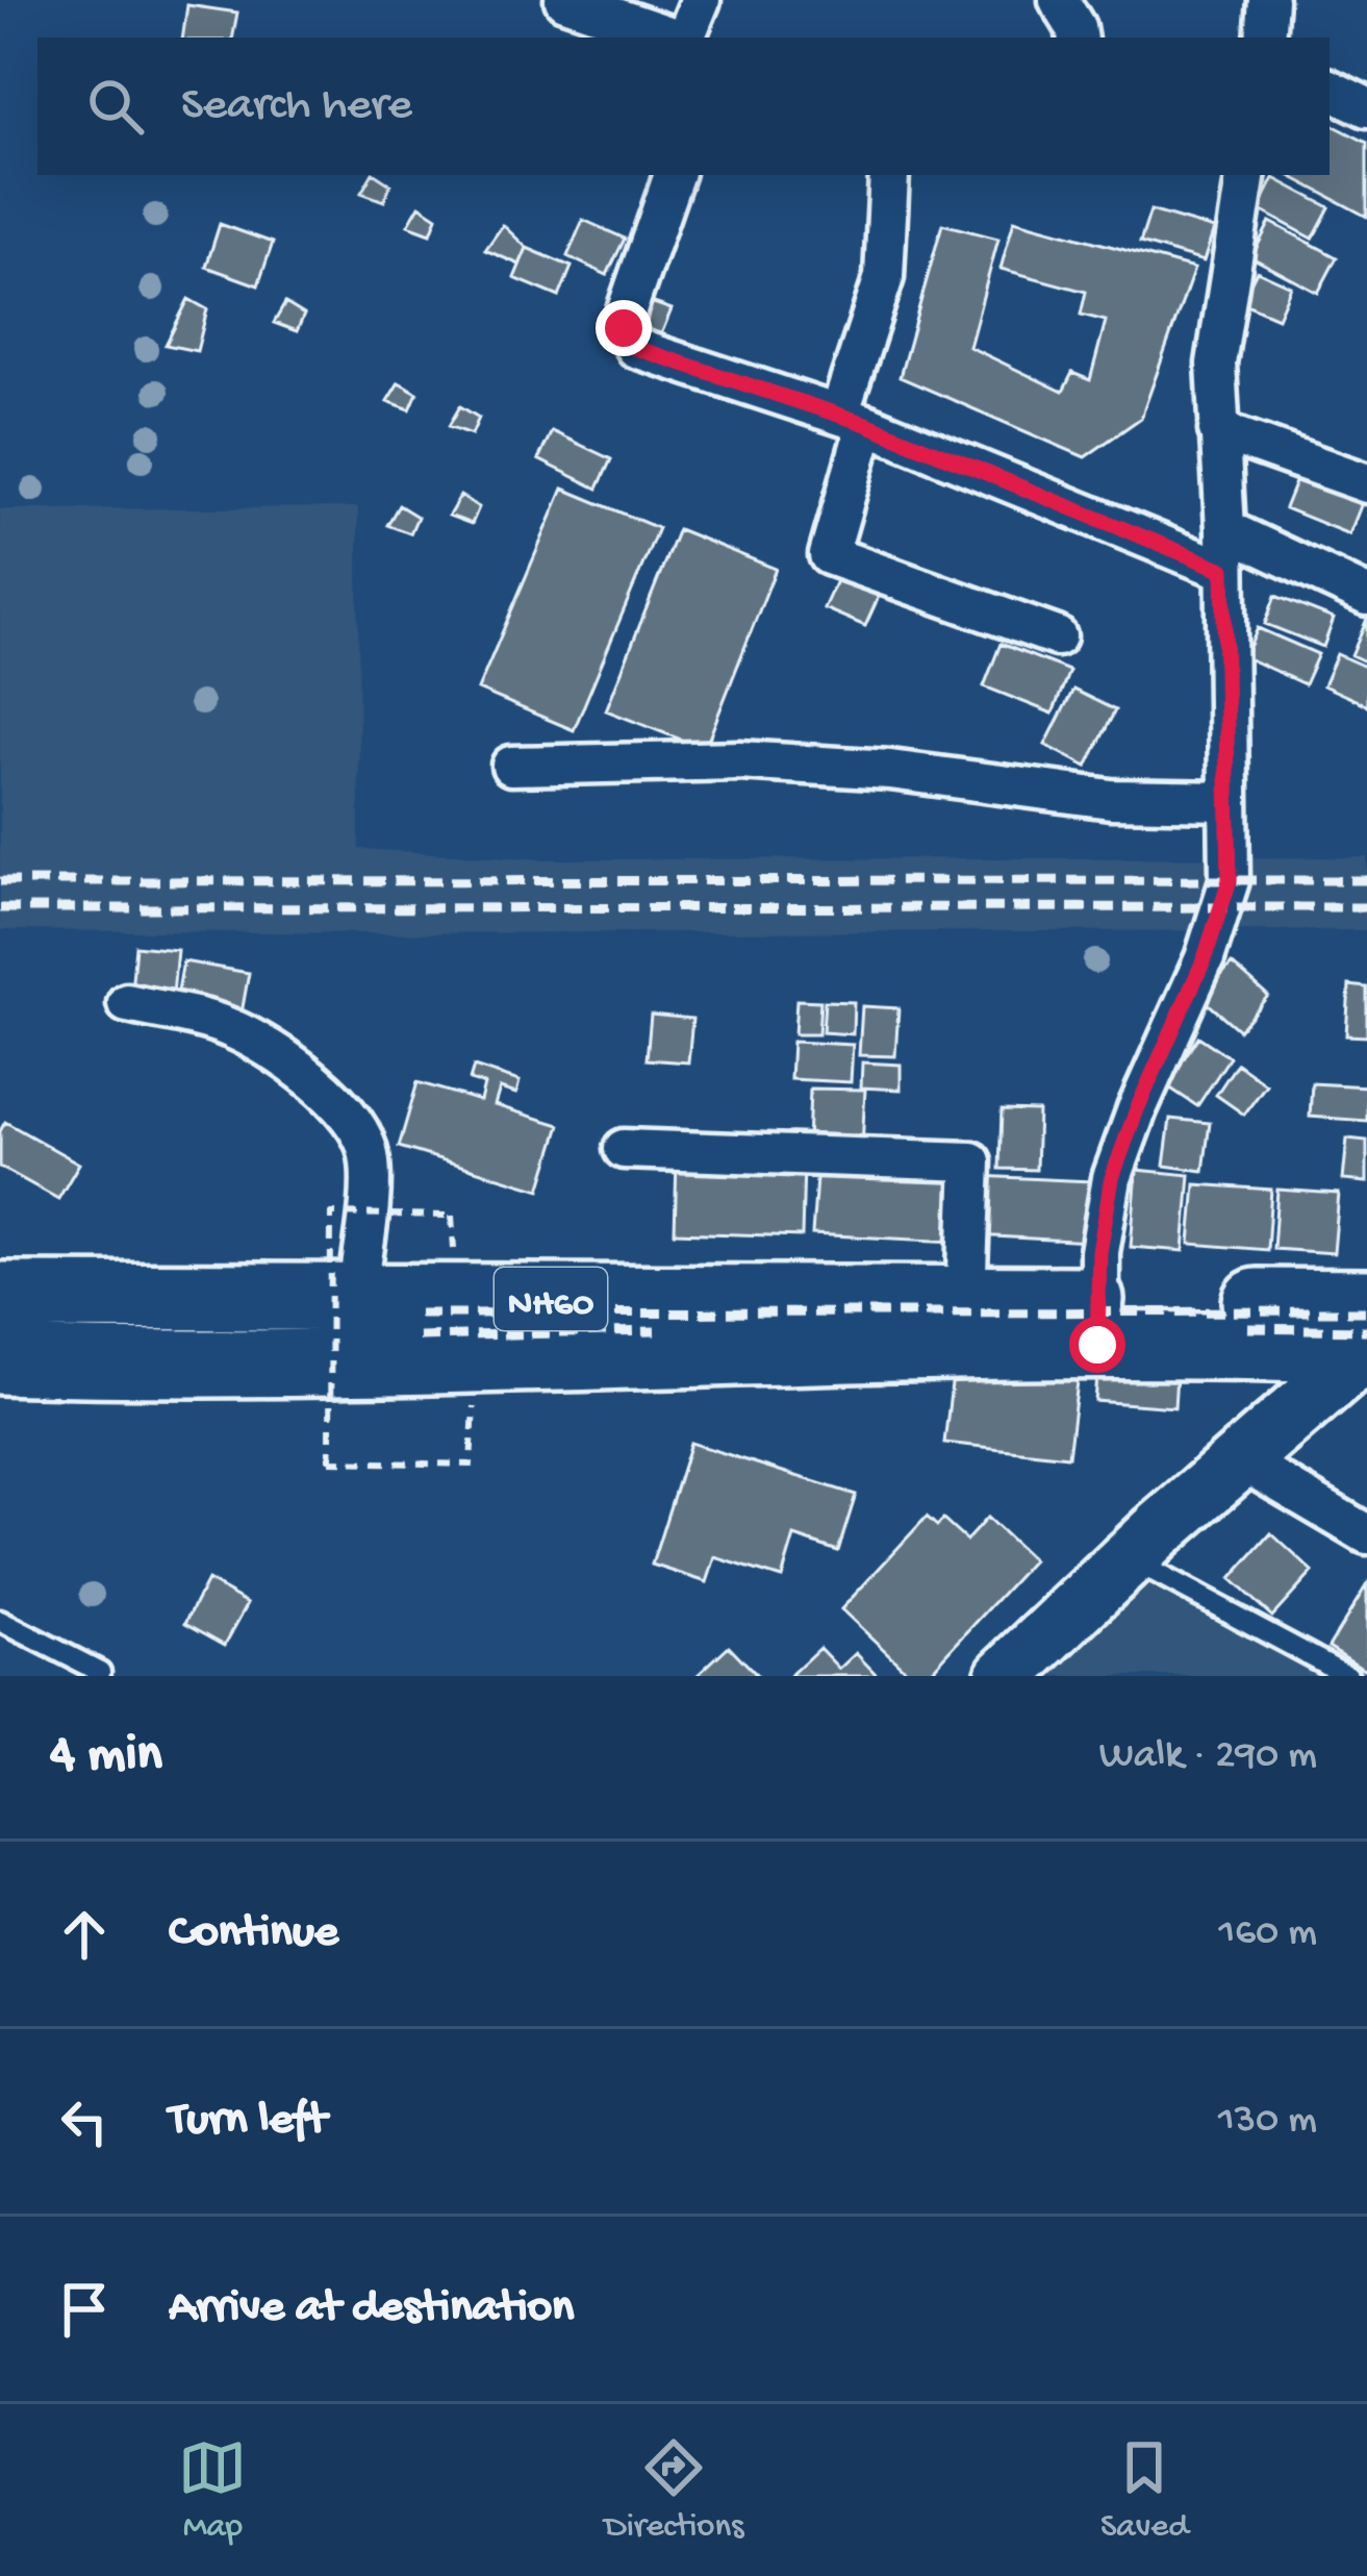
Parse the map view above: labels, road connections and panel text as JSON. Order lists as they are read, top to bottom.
{
  "streets": {
    "highway": ["NH60"]
  },
  "page": {
    "search": "Search here",
    "heading": ["4 min", "Walk · 290 m"],
    "list": [
      ["Continue", "160 m"],
      ["Turn left", "130 m"],
      "Arrive at destination"
    ],
    "nav": ["Map", "Directions", "Saved"]
  }
}
